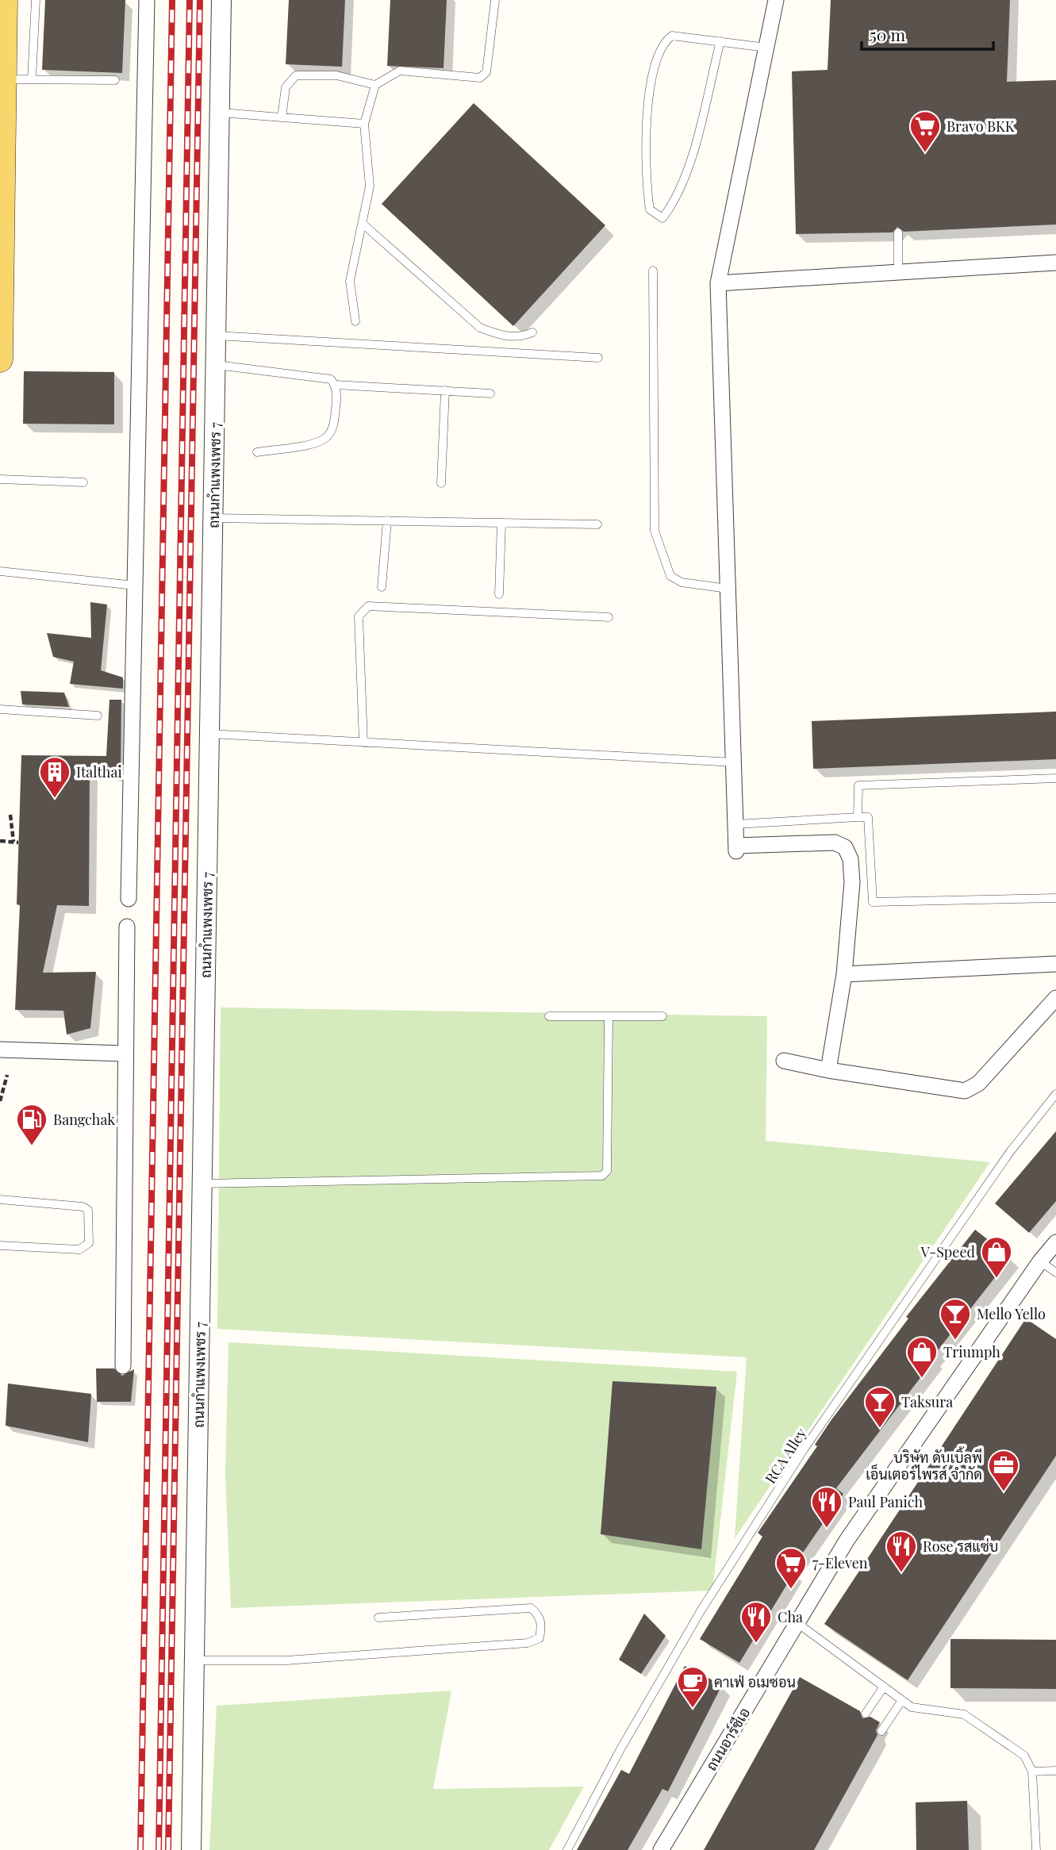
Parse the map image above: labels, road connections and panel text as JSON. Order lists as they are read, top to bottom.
{
  "streets": {
    "street": ["ถนนกำแพงเพชร 7", "ถนนอาร์ซีเอ"],
    "lane": ["RCA Alley"]
  },
  "places": {
    "supermarket": ["Bravo BKK", "7-Eleven"],
    "building": ["Italthai"],
    "fuel station": ["Bangchak"],
    "shop": ["V-Speed", "Triumph"],
    "bar": ["Mello Yello", "Taksura"],
    "office": ["บริษัท ดับเบิ้ลพี เอ็นเตอร์ไพรส์ จำกัด"],
    "restaurant": ["Paul Panich", "Rose รสแซ่บ", "Cha"],
    "cafe": ["คาเฟ่ อเมซอน"]
  },
  "scale_bar": "50 m"
}
